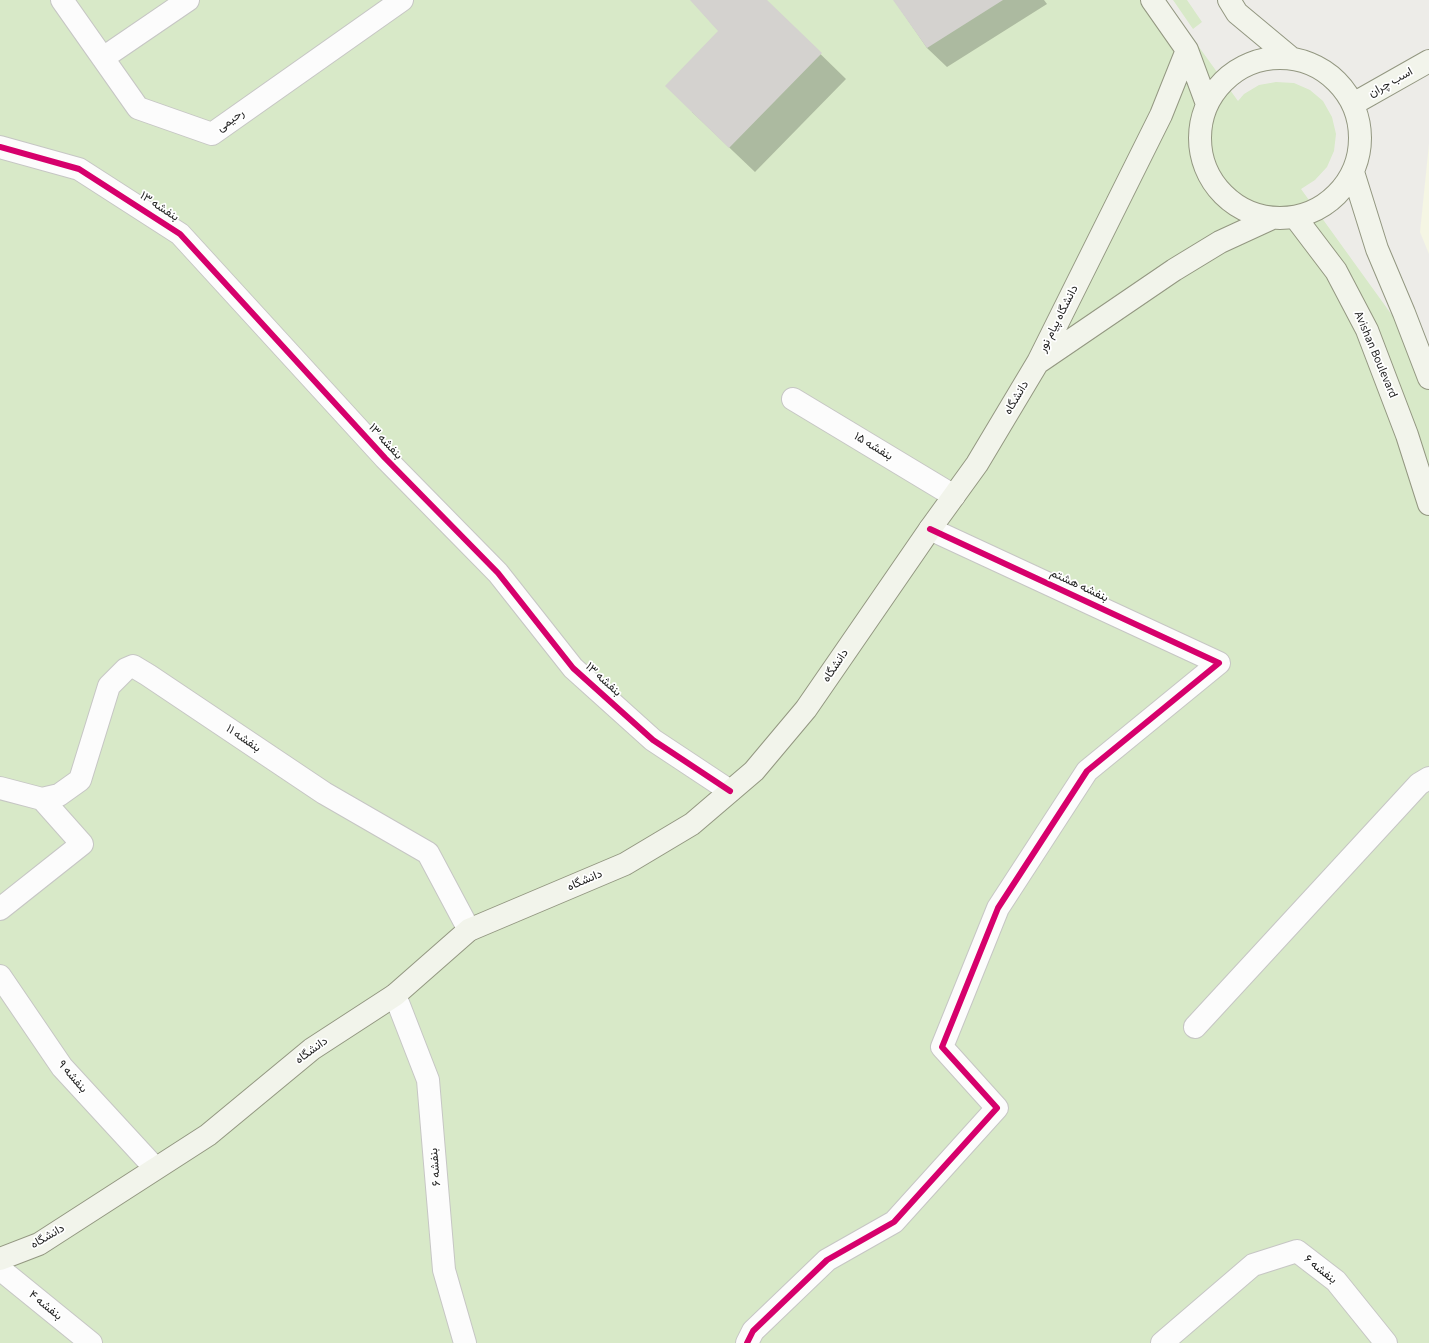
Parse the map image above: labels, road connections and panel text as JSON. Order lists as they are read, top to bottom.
{
  "streets": {
    "main road": [
      "اسب چران",
      "دانشگاه پیام نور",
      "Avishan Boulevard",
      "دانشگاه"
    ],
    "street": [
      "رحیمی",
      "بنفشه ۱۳",
      "بنفشه ۱۵",
      "بنفشه هشتم",
      "بنفشه ۱۱",
      "بنفشه ۹",
      "بنفشه ۶",
      "بنفشه ۴"
    ]
  },
  "crossings": [
    ["بنفشه ۱۳", "دانشگاه"],
    ["دانشگاه پیام نور", "دانشگاه"],
    ["دانشگاه", "بنفشه ۱۵"],
    ["دانشگاه", "بنفشه هشتم"],
    ["دانشگاه", "بنفشه ۱۱"],
    ["دانشگاه", "بنفشه ۹"],
    ["دانشگاه", "بنفشه ۶"]
  ]
}
